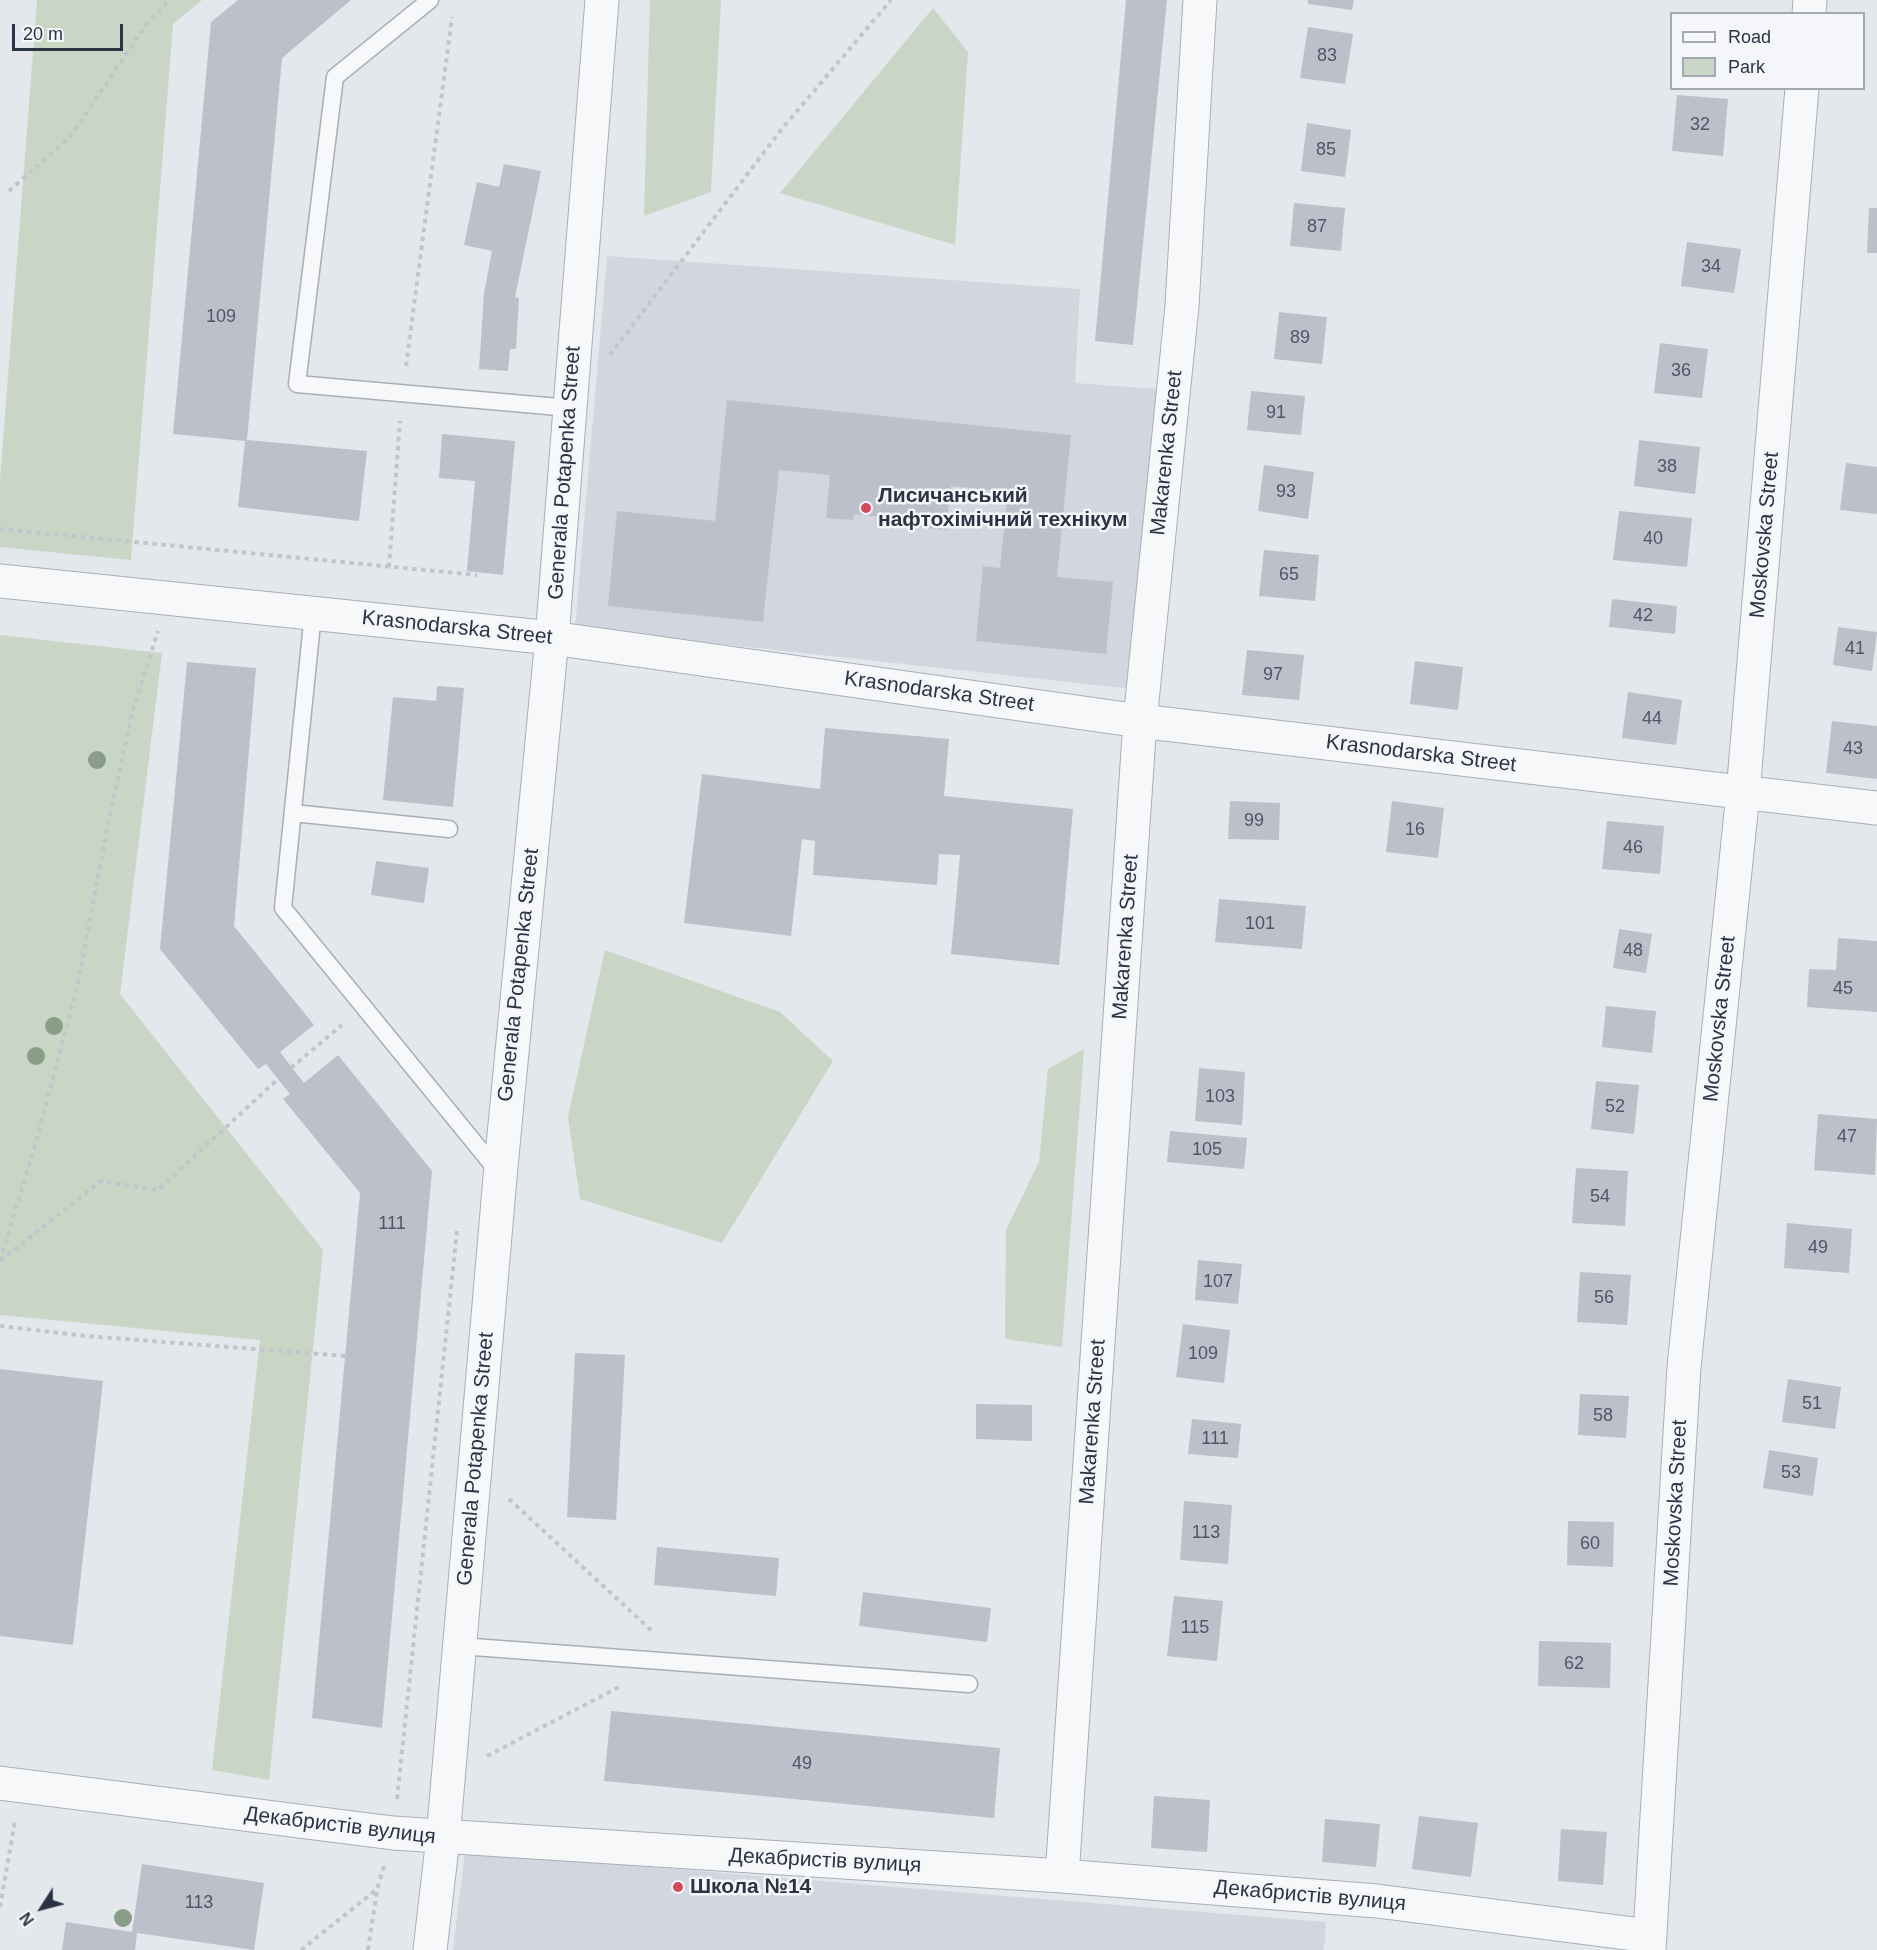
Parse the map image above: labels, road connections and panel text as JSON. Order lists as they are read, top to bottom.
{
  "streets": {
    "street": [
      "Makarenka Street",
      "Generala Potapenka Street",
      "Moskovska Street",
      "Krasnodarska Street",
      "Декабристів вулиця"
    ]
  },
  "crossings": [
    ["Makarenka Street", "Krasnodarska Street"],
    ["Makarenka Street", "Декабристів вулиця"],
    ["Generala Potapenka Street", "Krasnodarska Street"],
    ["Generala Potapenka Street", "Декабристів вулиця"],
    ["Moskovska Street", "Krasnodarska Street"],
    ["Moskovska Street", "Декабристів вулиця"]
  ],
  "places": ["Лисичанський нафтохімічний технікум", "Школа №14"],
  "house_numbers": [
    "83",
    "32",
    "85",
    "87",
    "34",
    "109",
    "89",
    "36",
    "91",
    "38",
    "93",
    "40",
    "65",
    "42",
    "41",
    "97",
    "44",
    "43",
    "99",
    "16",
    "46",
    "101",
    "48",
    "45",
    "103",
    "52",
    "47",
    "105",
    "54",
    "111",
    "49",
    "107",
    "56",
    "109",
    "51",
    "58",
    "111",
    "53",
    "113",
    "60",
    "115",
    "62",
    "49",
    "113"
  ],
  "legend": ["Road", "Park"],
  "scale_bar": "20 m",
  "north": "bottom left"
}
